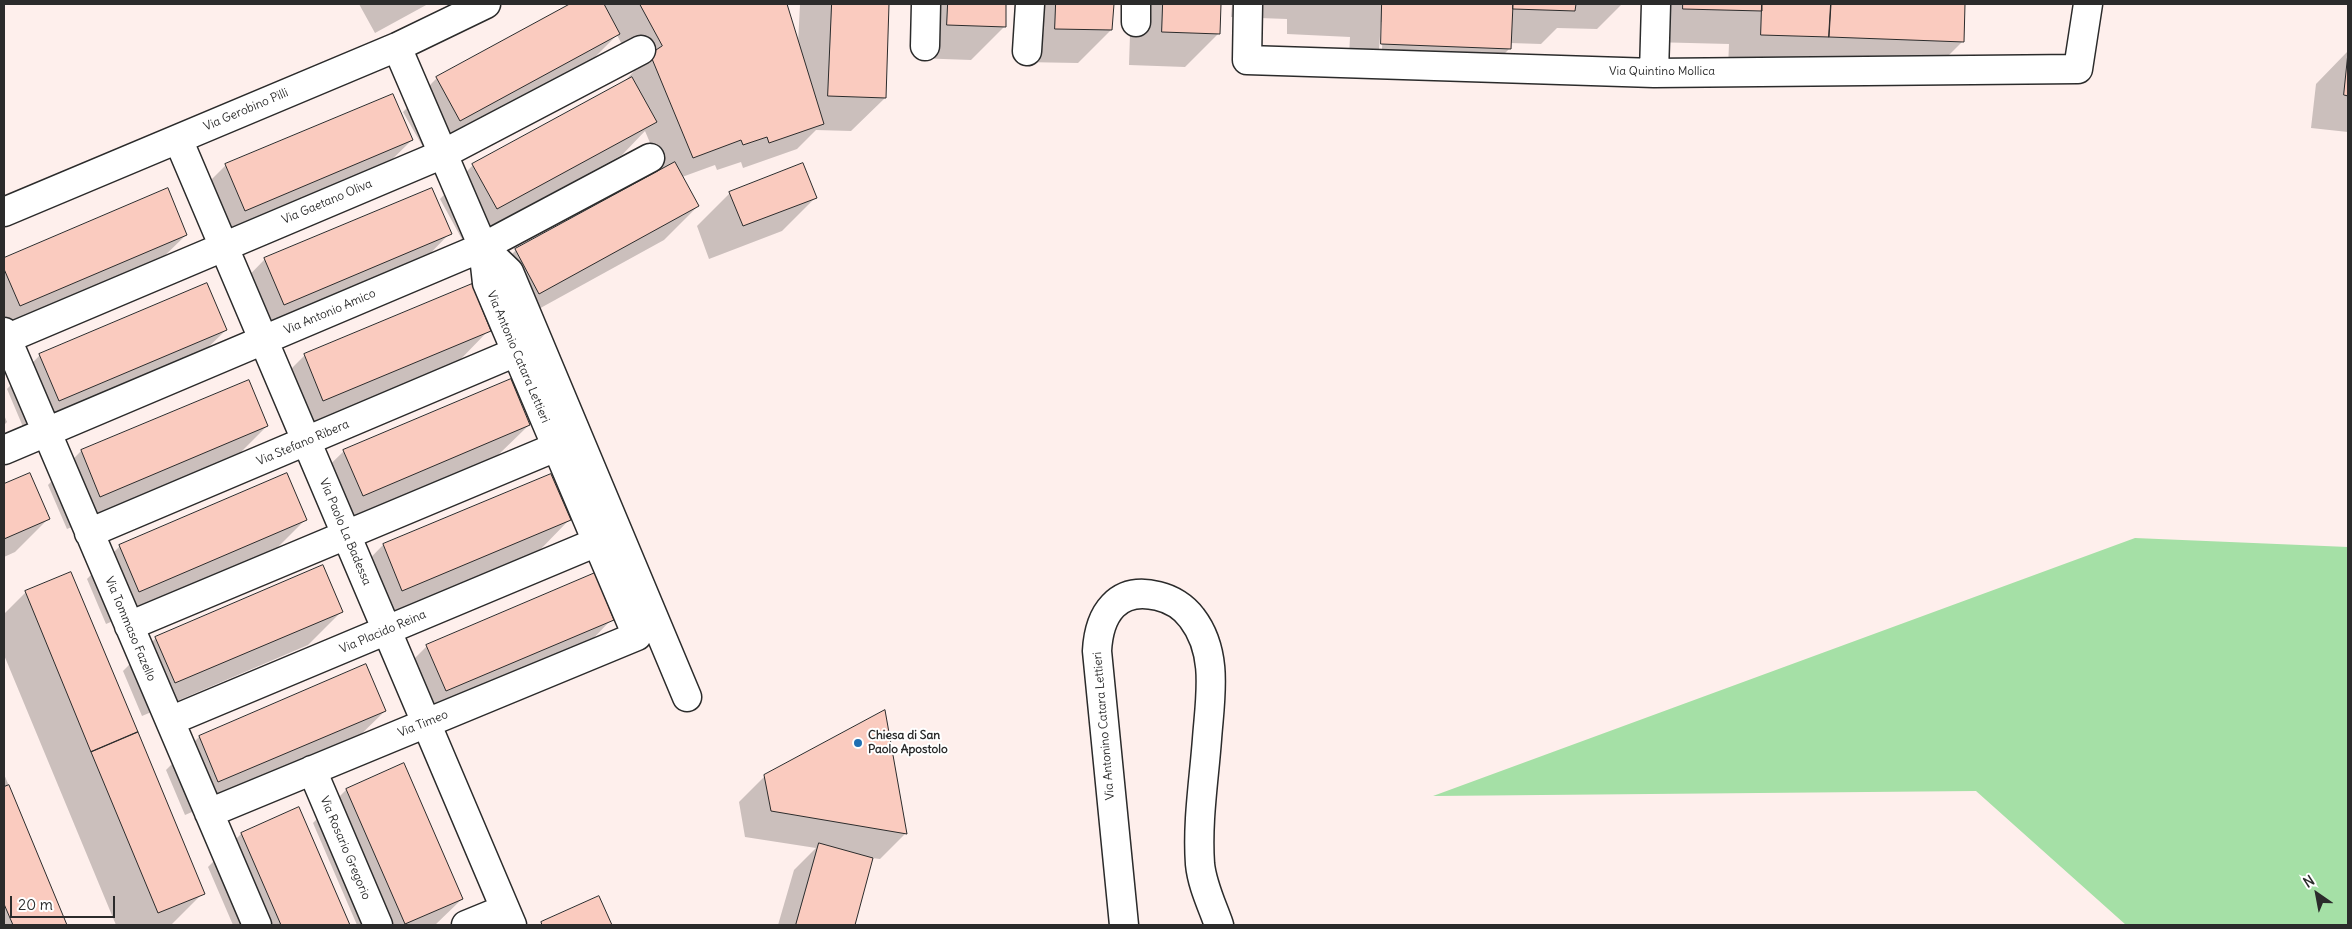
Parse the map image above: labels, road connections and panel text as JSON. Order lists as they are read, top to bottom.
{
  "streets": {
    "street": [
      "Via Quintino Mollica",
      "Via Gerobino Pilli",
      "Via Gaetano Oliva",
      "Via Antonio Amico",
      "Via Antonio Catara Lettieri",
      "Via Stefano Ribera",
      "Via Paolo La Badessa",
      "Via Tommaso Fazello",
      "Via Placido Reina",
      "Via Timeo",
      "Via Antonino Catara Lettieri",
      "Via Rosario Gregorio"
    ]
  },
  "crossings": [
    ["Via Gerobino Pilli", "Via Antonio Catara Lettieri"],
    ["Via Gerobino Pilli", "Via Paolo La Badessa"],
    ["Via Gaetano Oliva", "Via Antonio Catara Lettieri"],
    ["Via Gaetano Oliva", "Via Paolo La Badessa"],
    ["Via Gaetano Oliva", "Via Tommaso Fazello"],
    ["Via Antonio Amico", "Via Antonio Catara Lettieri"],
    ["Via Antonio Amico", "Via Paolo La Badessa"],
    ["Via Antonio Amico", "Via Tommaso Fazello"],
    ["Via Antonio Catara Lettieri", "Via Stefano Ribera"],
    ["Via Antonio Catara Lettieri", "Via Placido Reina"],
    ["Via Antonio Catara Lettieri", "Via Timeo"],
    ["Via Stefano Ribera", "Via Paolo La Badessa"],
    ["Via Stefano Ribera", "Via Tommaso Fazello"],
    ["Via Paolo La Badessa", "Via Placido Reina"],
    ["Via Paolo La Badessa", "Via Timeo"],
    ["Via Tommaso Fazello", "Via Placido Reina"],
    ["Via Tommaso Fazello", "Via Timeo"],
    ["Via Timeo", "Via Rosario Gregorio"]
  ],
  "places": ["Chiesa di San Paolo Apostolo"],
  "scale_bar": "20 m",
  "north": "top left"
}
